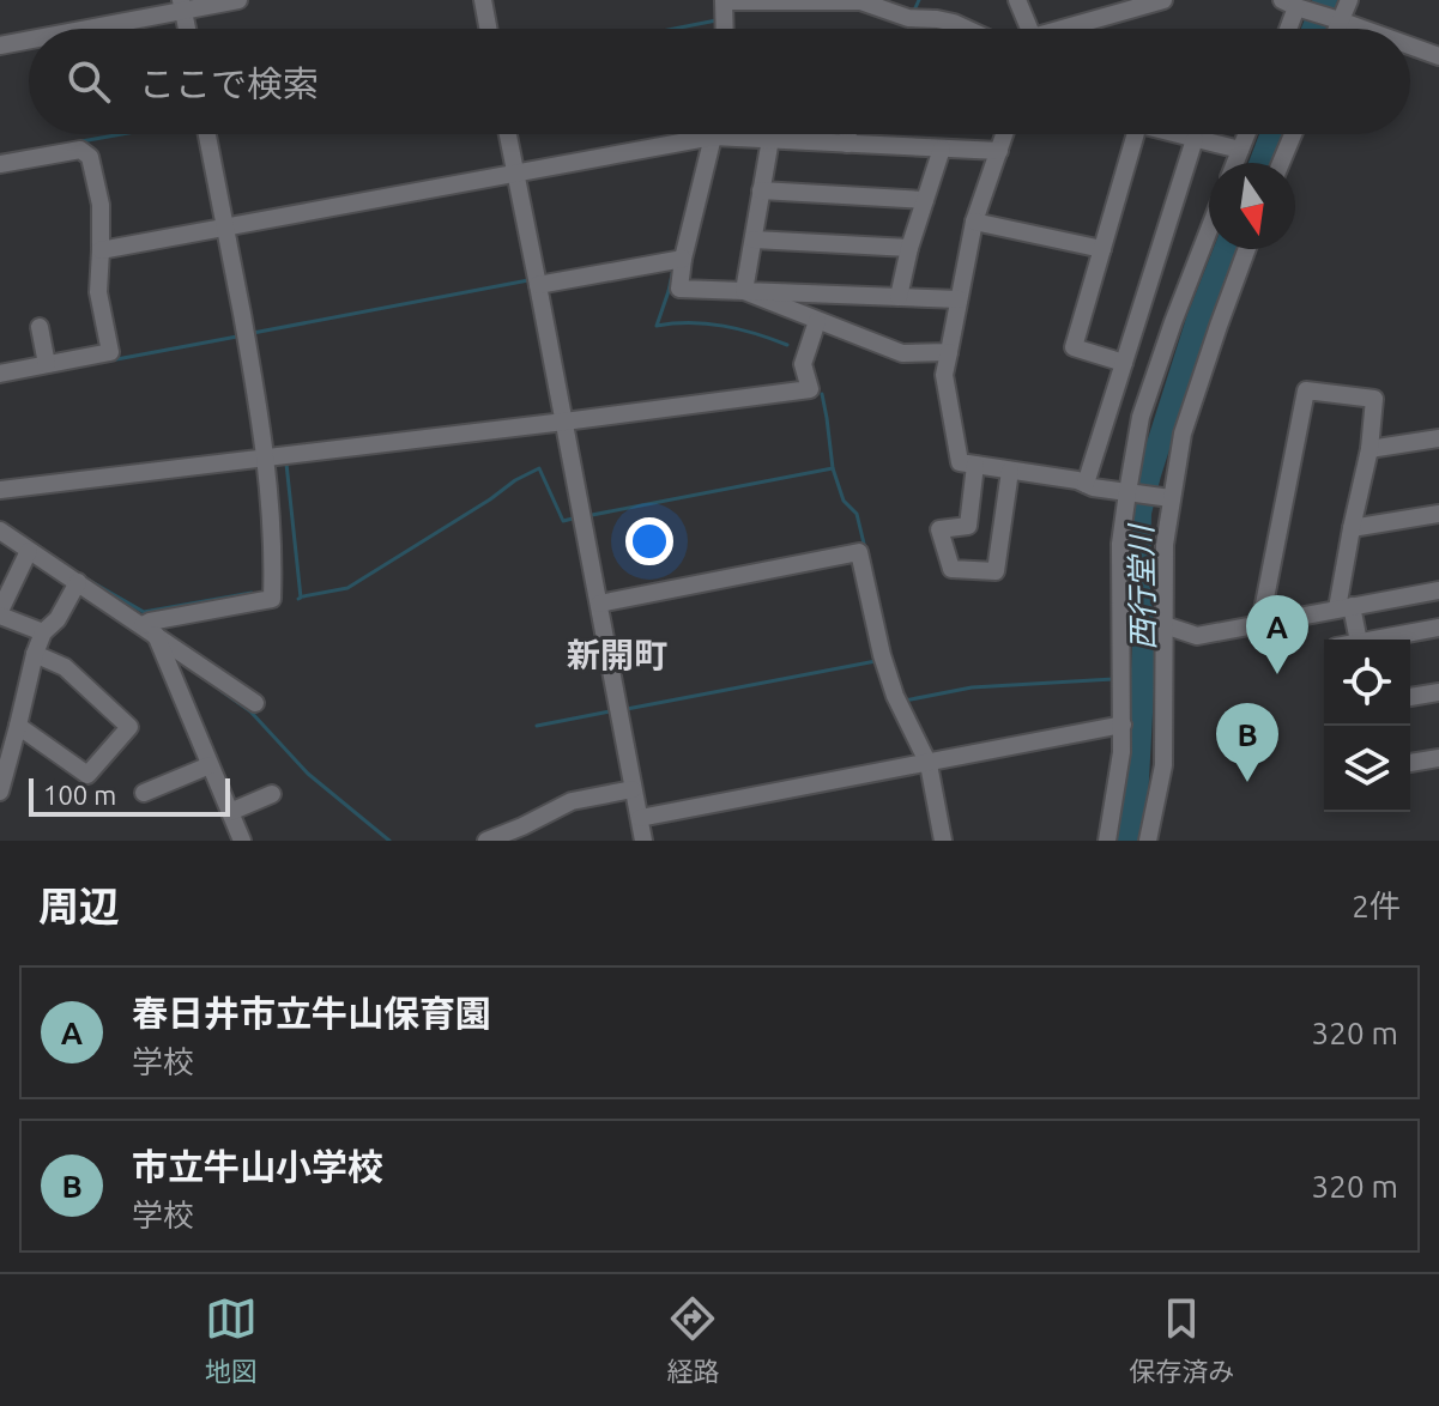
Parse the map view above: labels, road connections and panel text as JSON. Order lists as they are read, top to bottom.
{
  "districts": ["新開町"],
  "water": ["西行堂川"],
  "scale_bar": "100 m",
  "north": "bottom",
  "page": {
    "search": "ここで検索",
    "pins": ["A", "B"],
    "scale": "100 m",
    "heading": ["周辺", "2件"],
    "list": [
      {
        "mark": "A",
        "name": "春日井市立牛山保育園",
        "note": "学校",
        "value": "320 m"
      },
      {
        "mark": "B",
        "name": "市立牛山小学校",
        "note": "学校",
        "value": "320 m"
      }
    ],
    "nav": ["地図", "経路", "保存済み"]
  }
}
